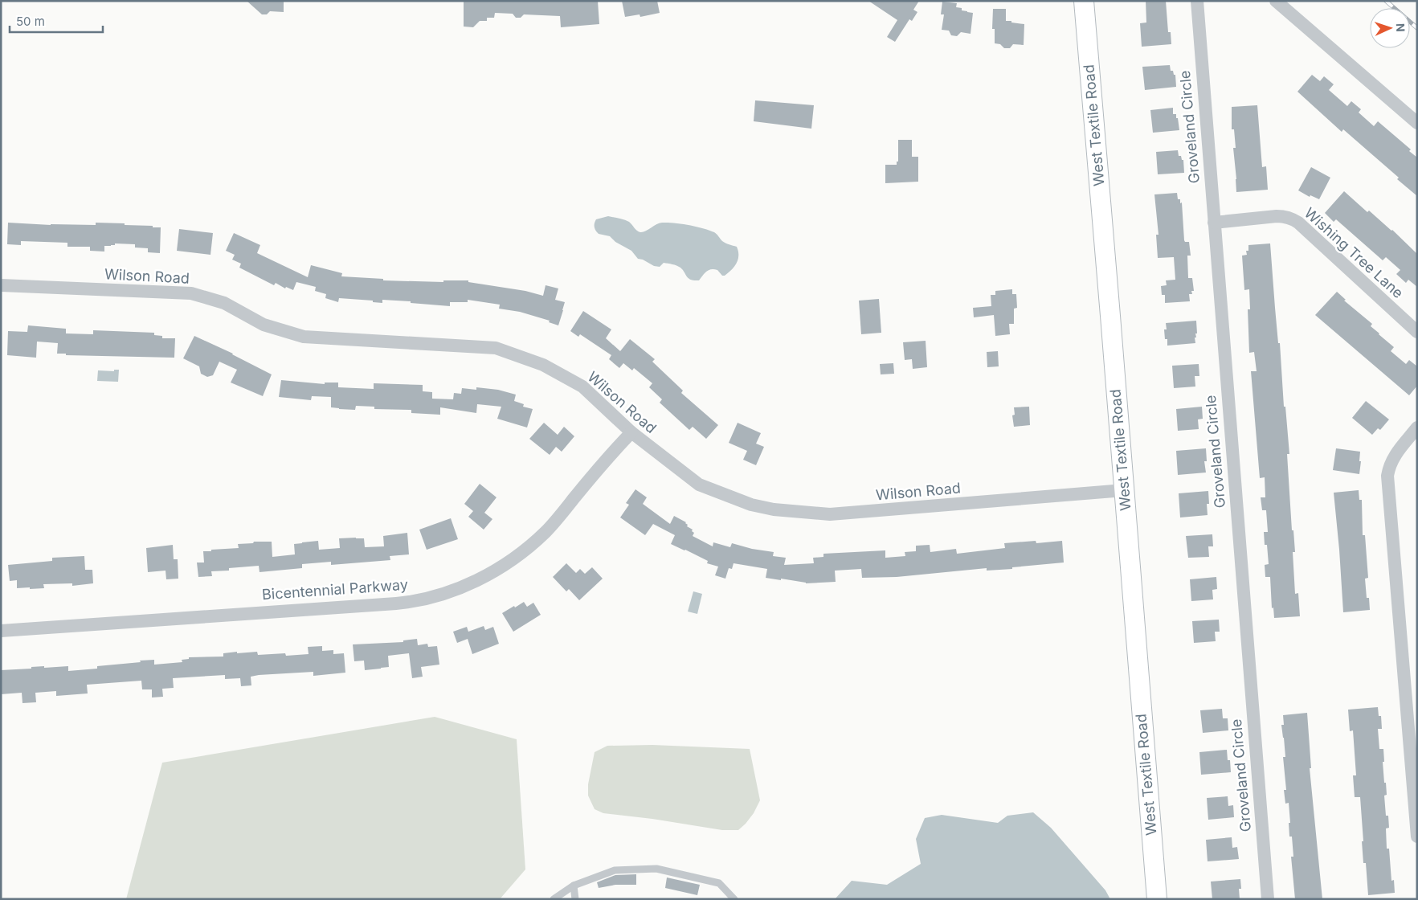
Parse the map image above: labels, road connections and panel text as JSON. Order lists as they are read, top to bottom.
{
  "streets": {
    "main road": ["West Textile Road"],
    "street": [
      "Groveland Circle",
      "Wishing Tree Lane",
      "Wilson Road",
      "Bicentennial Parkway"
    ]
  },
  "crossings": [
    ["West Textile Road", "Wilson Road"],
    ["Groveland Circle", "Wishing Tree Lane"],
    ["Wilson Road", "Bicentennial Parkway"]
  ],
  "scale_bar": "50 m",
  "north": "right"
}
